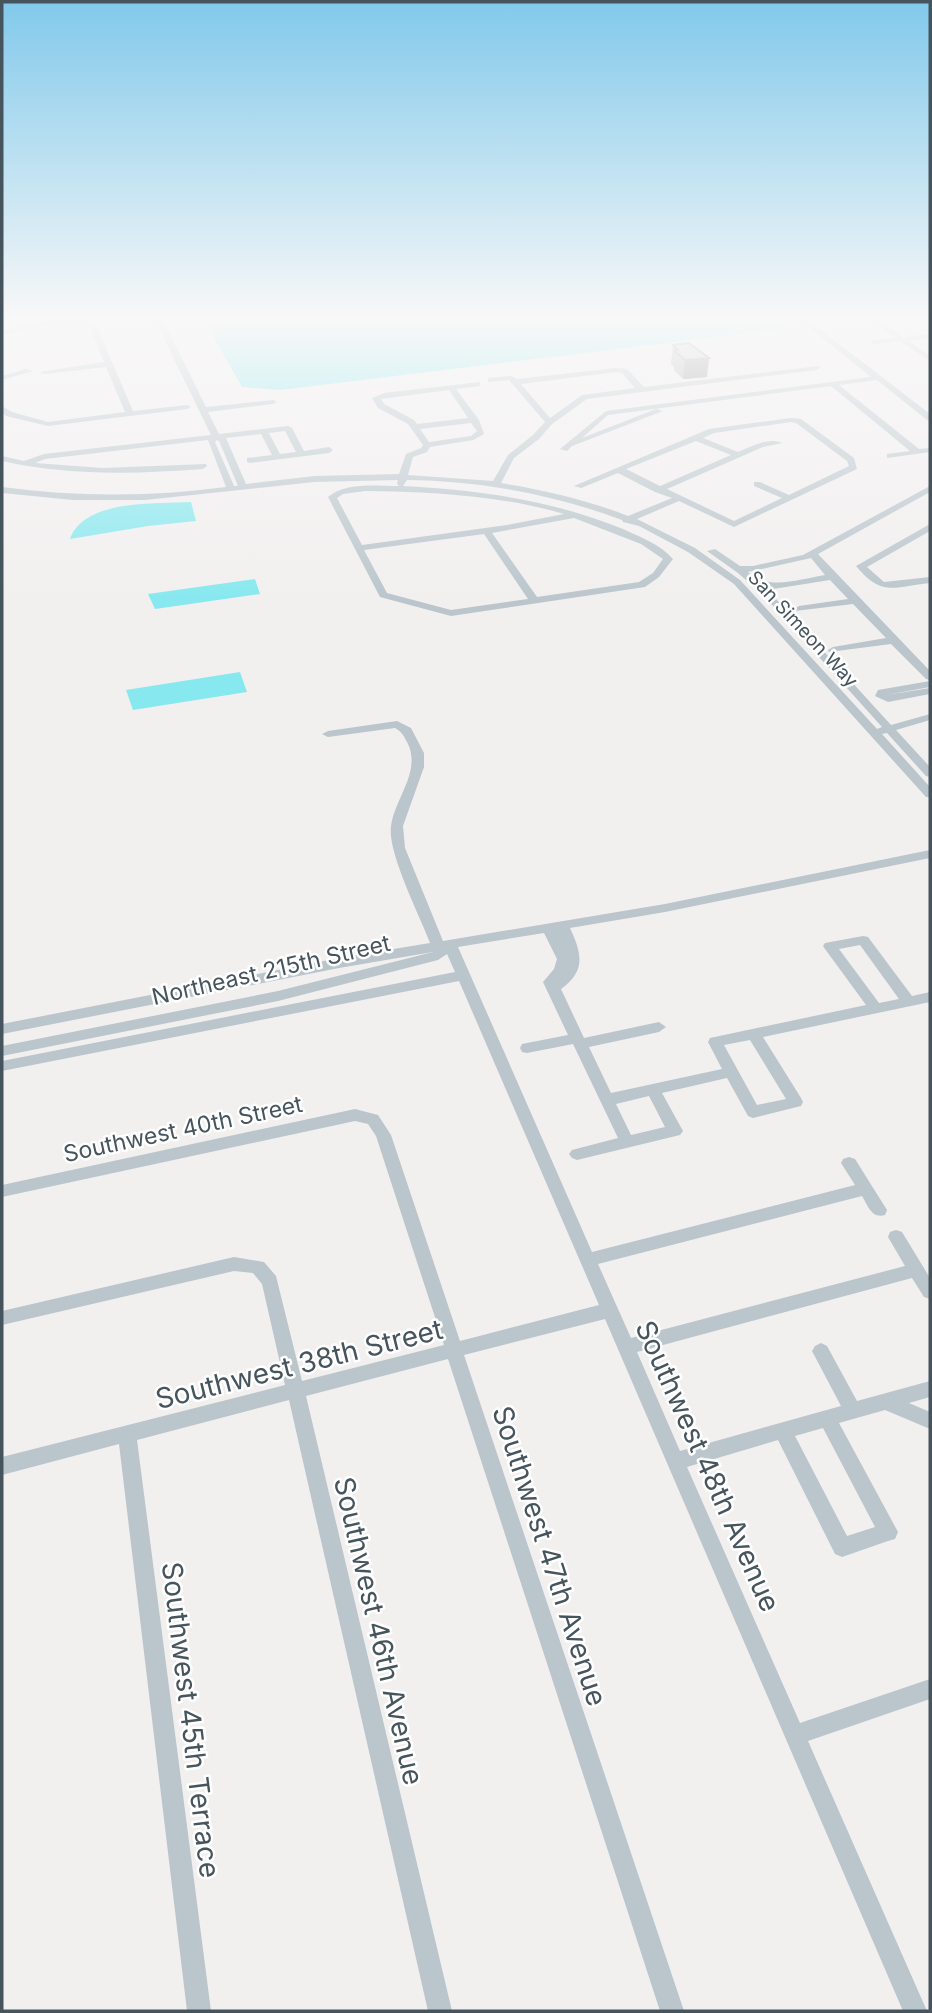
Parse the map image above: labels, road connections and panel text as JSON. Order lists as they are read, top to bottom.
{
  "streets": {
    "street": [
      "San Simeon Way",
      "Northeast 215th Street",
      "Southwest 40th Street",
      "Southwest 38th Street",
      "Southwest 48th Avenue",
      "Southwest 47th Avenue",
      "Southwest 46th Avenue",
      "Southwest 45th Terrace"
    ]
  },
  "crossings": [
    ["Northeast 215th Street", "Southwest 48th Avenue"],
    ["Southwest 40th Street", "Southwest 47th Avenue"],
    ["Southwest 38th Street", "Southwest 48th Avenue"],
    ["Southwest 38th Street", "Southwest 47th Avenue"],
    ["Southwest 38th Street", "Southwest 46th Avenue"],
    ["Southwest 38th Street", "Southwest 45th Terrace"]
  ]
}
